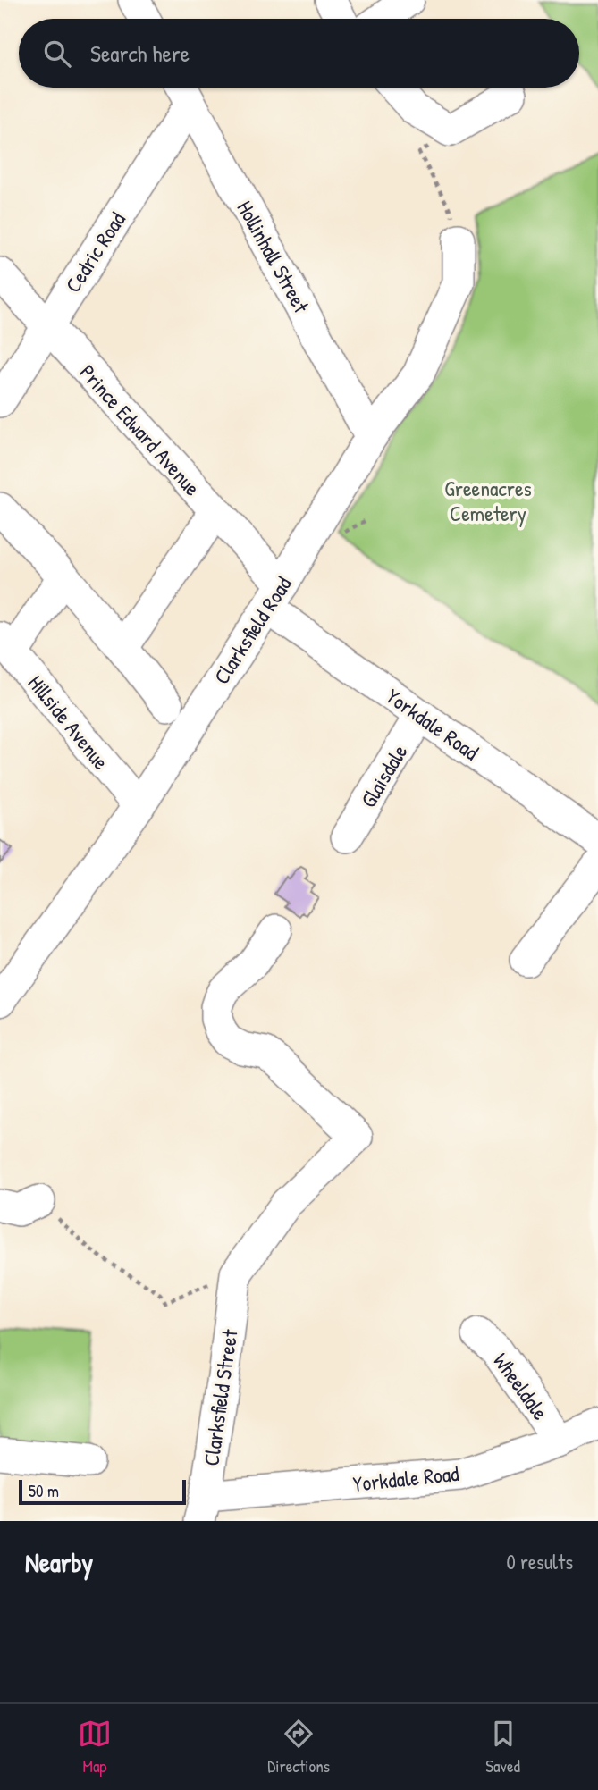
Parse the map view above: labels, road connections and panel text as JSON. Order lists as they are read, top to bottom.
{
  "streets": {
    "street": [
      "Cedric Road",
      "Hollinhall Street",
      "Prince Edward Avenue",
      "Clarksfield Road",
      "Hillside Avenue",
      "Yorkdale Road",
      "Glaisdale",
      "Wheeldale",
      "Clarksfield Street"
    ]
  },
  "crossings": [
    ["Cedric Road", "Hollinhall Street"],
    ["Cedric Road", "Prince Edward Avenue"],
    ["Hollinhall Street", "Clarksfield Road"],
    ["Prince Edward Avenue", "Clarksfield Road"],
    ["Prince Edward Avenue", "Yorkdale Road"],
    ["Clarksfield Road", "Hillside Avenue"],
    ["Clarksfield Road", "Yorkdale Road"],
    ["Yorkdale Road", "Glaisdale"],
    ["Yorkdale Road", "Wheeldale"],
    ["Yorkdale Road", "Clarksfield Street"]
  ],
  "parks": ["Greenacres Cemetery"],
  "scale_bar": "50 m",
  "page": {
    "search": "Search here",
    "scale": "50 m",
    "heading": ["Nearby", "0 results"],
    "nav": ["Map", "Directions", "Saved"]
  }
}
